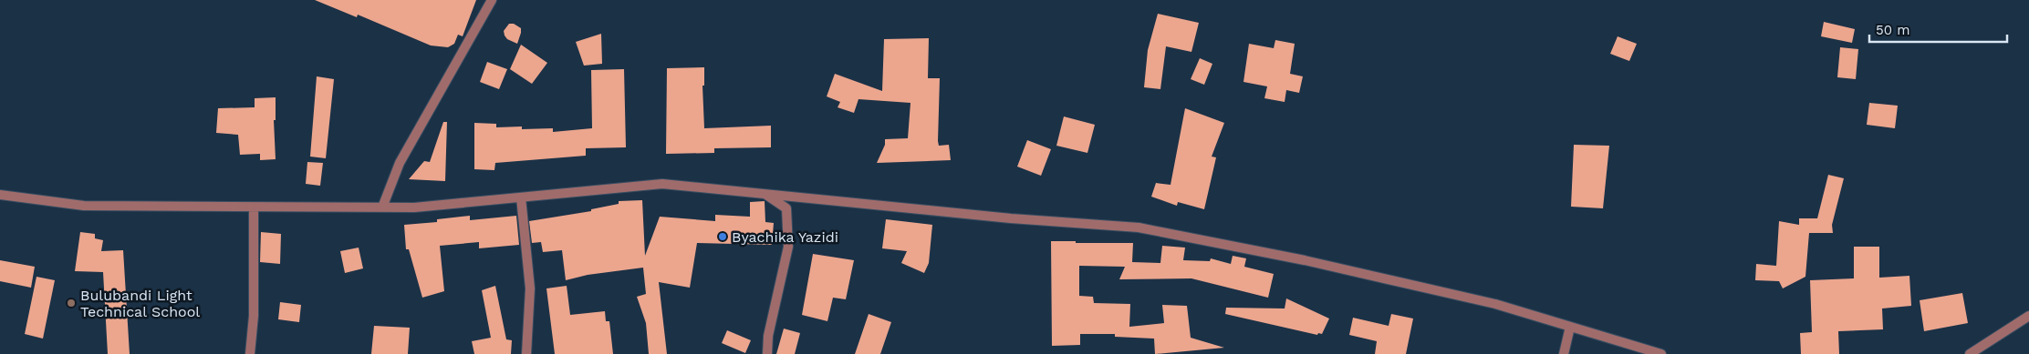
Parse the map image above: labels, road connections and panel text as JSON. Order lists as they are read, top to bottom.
{
  "places": ["Byachika Yazidi", "Bulubandi Light Technical School"],
  "scale_bar": "50 m"
}
